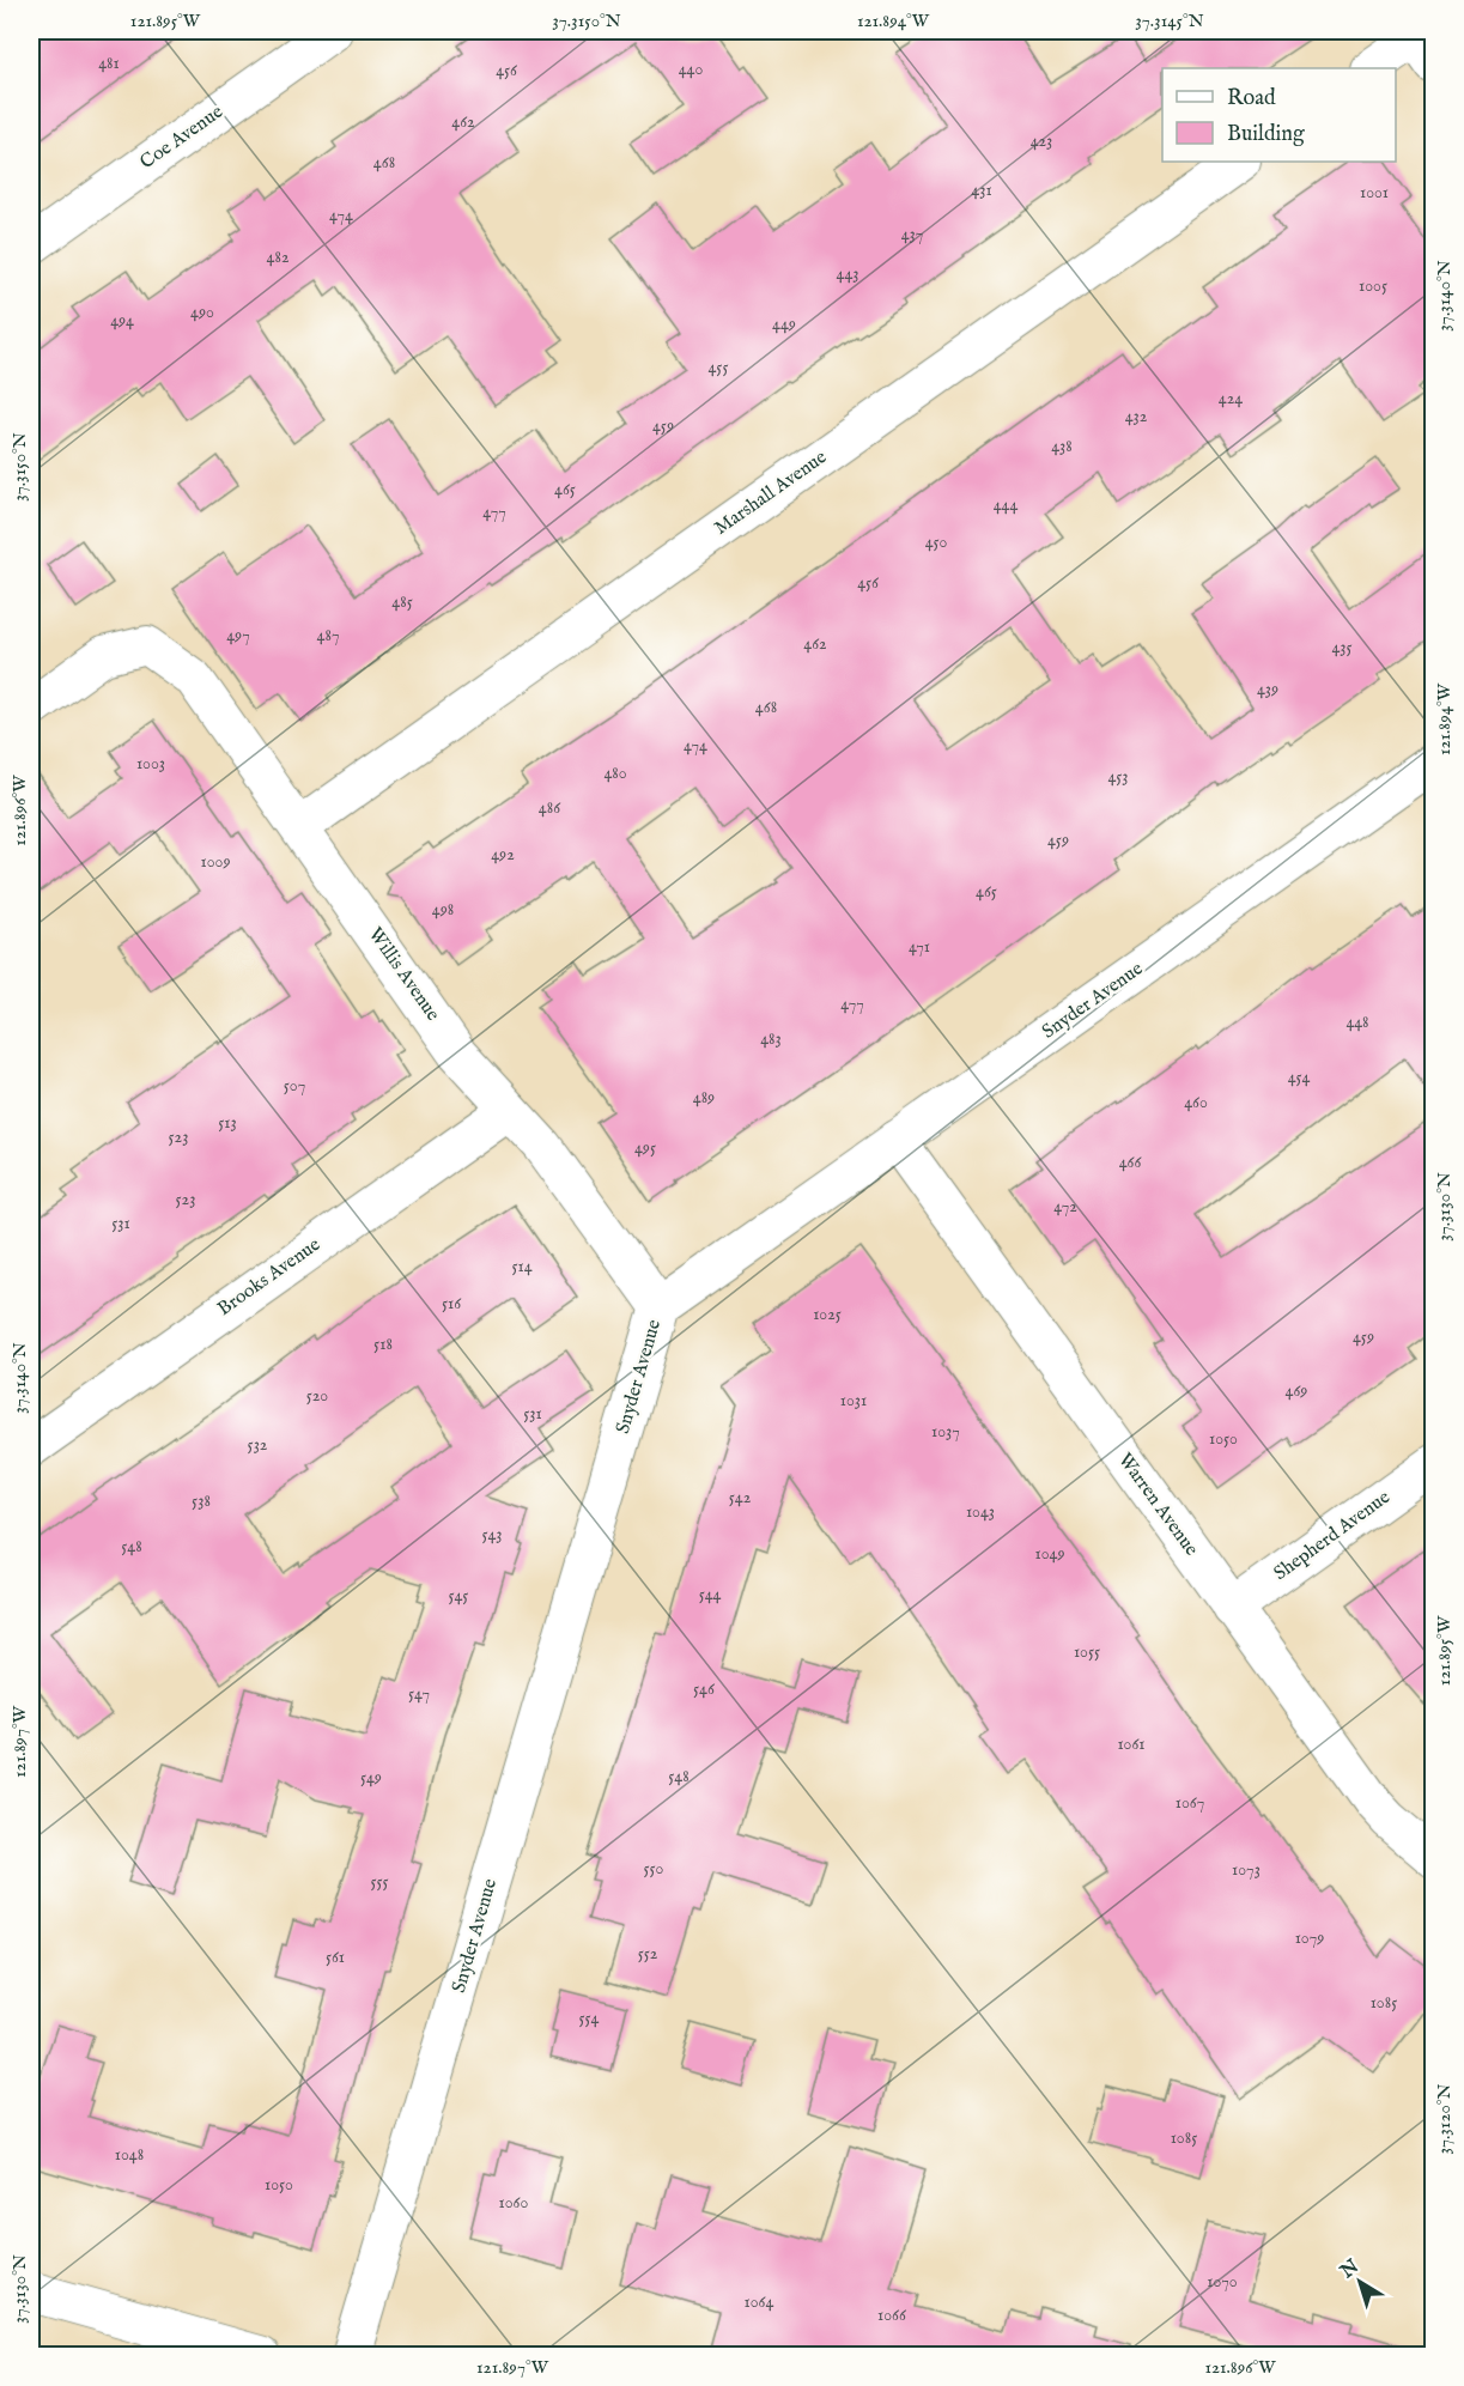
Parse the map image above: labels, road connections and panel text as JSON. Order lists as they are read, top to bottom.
{
  "streets": {
    "street": [
      "Coe Avenue",
      "Marshall Avenue",
      "Willis Avenue",
      "Snyder Avenue",
      "Brooks Avenue",
      "Warren Avenue",
      "Shepherd Avenue"
    ]
  },
  "crossings": [
    ["Marshall Avenue", "Willis Avenue"],
    ["Willis Avenue", "Snyder Avenue"],
    ["Willis Avenue", "Brooks Avenue"],
    ["Snyder Avenue", "Warren Avenue"],
    ["Warren Avenue", "Shepherd Avenue"]
  ],
  "house_numbers": [
    "481",
    "440",
    "456",
    "462",
    "423",
    "468",
    "431",
    "1001",
    "474",
    "437",
    "482",
    "443",
    "1005",
    "490",
    "494",
    "449",
    "455",
    "424",
    "432",
    "459",
    "438",
    "465",
    "444",
    "477",
    "450",
    "456",
    "485",
    "497",
    "487",
    "462",
    "435",
    "439",
    "468",
    "474",
    "1003",
    "480",
    "453",
    "486",
    "459",
    "492",
    "1009",
    "465",
    "498",
    "471",
    "477",
    "448",
    "483",
    "454",
    "507",
    "489",
    "460",
    "513",
    "523",
    "495",
    "466",
    "523",
    "472",
    "531",
    "514",
    "516",
    "1025",
    "459",
    "518",
    "469",
    "520",
    "1031",
    "531",
    "1037",
    "1050",
    "532",
    "542",
    "538",
    "1043",
    "543",
    "548",
    "1049",
    "544",
    "545",
    "1055",
    "546",
    "547",
    "1061",
    "548",
    "549",
    "1067",
    "550",
    "1073",
    "555",
    "1079",
    "552",
    "561",
    "1085",
    "554",
    "1085",
    "1048",
    "1050",
    "1060",
    "1070",
    "1064",
    "1066"
  ],
  "legend": ["Road", "Building"],
  "north": "top left",
  "coordinates": [
    "121.895°W",
    "37.3150°N",
    "121.894°W",
    "37.3145°N",
    "37.3140°N",
    "121.896°W",
    "37.3130°N",
    "121.897°W",
    "37.3120°N"
  ]
}
